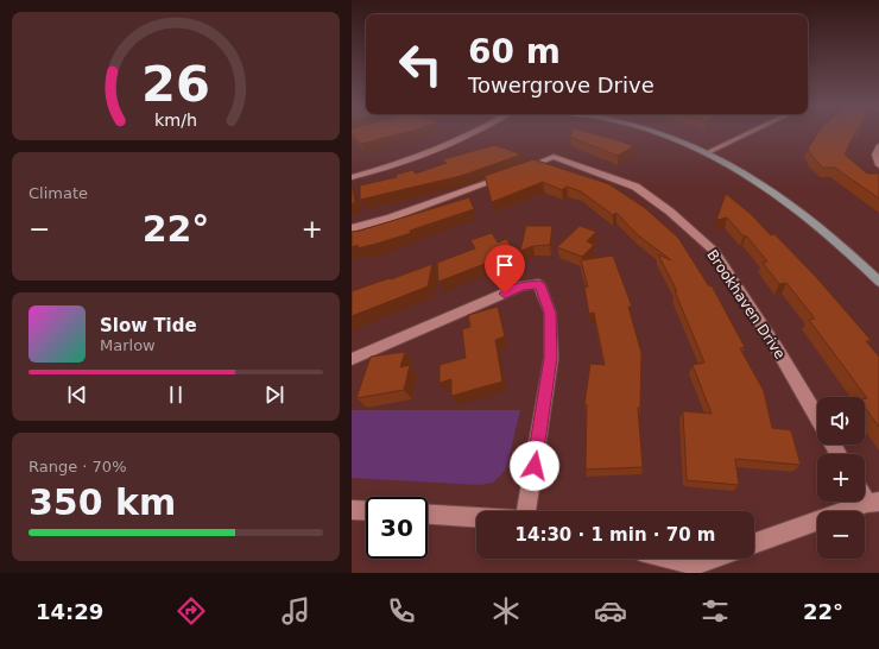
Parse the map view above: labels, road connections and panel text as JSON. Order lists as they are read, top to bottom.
{
  "streets": {
    "street": ["Brookhaven Drive"]
  },
  "page": {
    "turn": ["60 m", "Towergrove Drive"],
    "tile": [
      "Climate",
      ["Range · 70%", "350 km"]
    ],
    "heat": ["−", "22°", "+"],
    "song": ["Slow Tide", "Marlow"],
    "map_buttons": ["+", "−"],
    "limit": "30",
    "trip": "14:30 · 1 min · 70 m",
    "tabs": ["14:29", "22°"],
    "gauge": ["26", "km/h"]
  }
}
